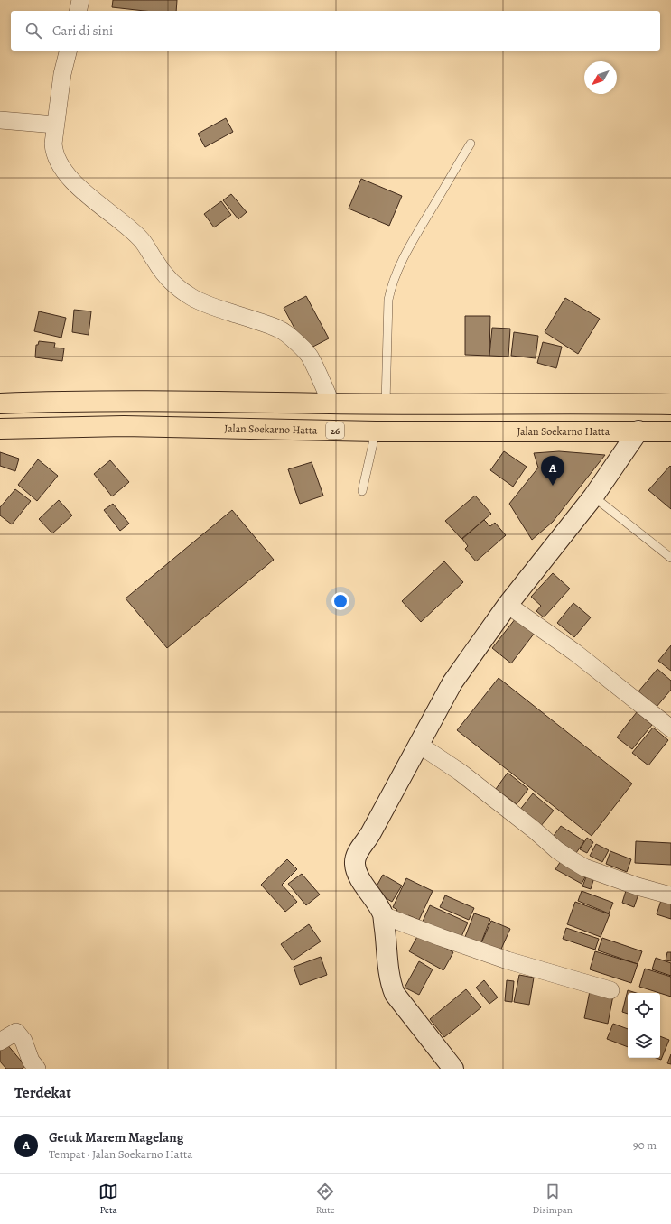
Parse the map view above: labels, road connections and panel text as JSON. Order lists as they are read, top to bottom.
{
  "streets": {
    "highway": ["Jalan Soekarno Hatta", "26"]
  },
  "north": "bottom left",
  "page": {
    "search": "Cari di sini",
    "pins": "A",
    "heading": "Terdekat",
    "list": [
      {
        "mark": "A",
        "name": "Getuk Marem Magelang",
        "note": "Tempat · Jalan Soekarno Hatta",
        "value": "90 m"
      }
    ],
    "nav": ["Peta", "Rute", "Disimpan"]
  }
}
